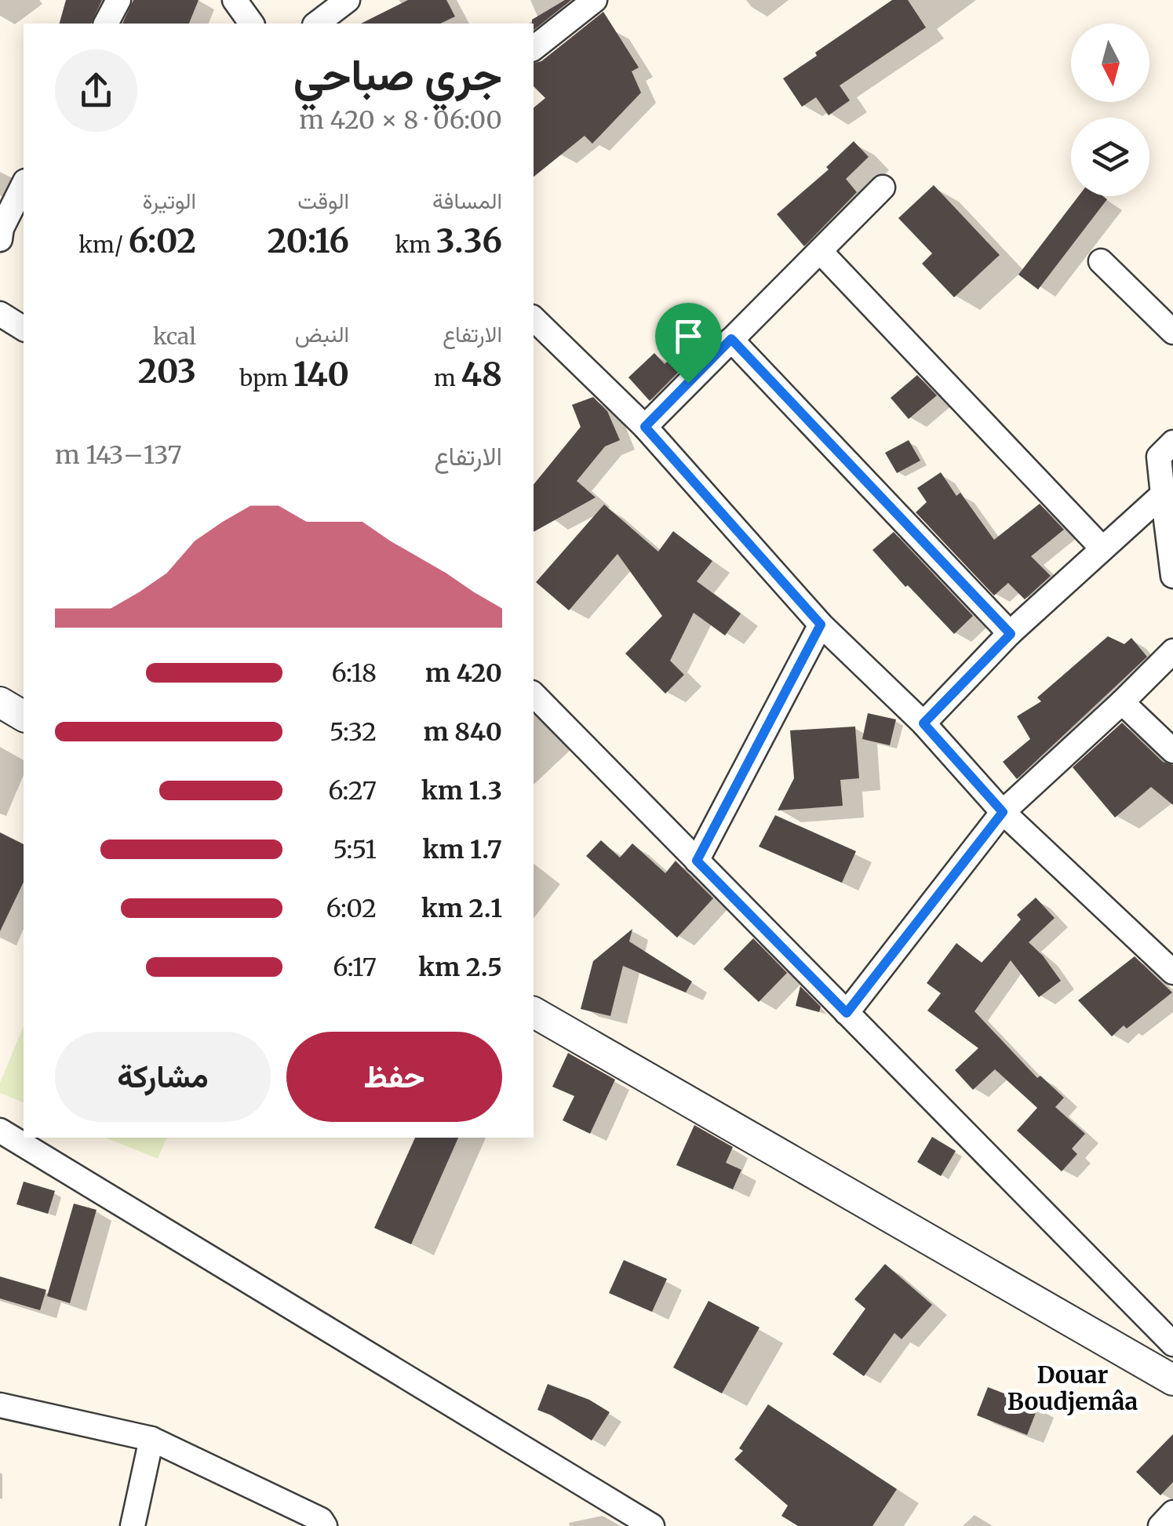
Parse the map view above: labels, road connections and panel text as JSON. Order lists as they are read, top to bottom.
{
  "districts": ["Douar Boudjemâa"],
  "north": "bottom",
  "page": {
    "heading": ["جري صباحي", "06:00 · 8 × 420 m"],
    "stats": [
      ["المسافة", "3.36 km"],
      ["الوقت", "20:16"],
      ["الوتيرة", "6:02 /km"],
      ["الارتفاع", "48 m"],
      ["النبض", "140 bpm"],
      ["kcal", "203"]
    ],
    "chart": ["الارتفاع", "137–143 m"],
    "list": [
      {
        "name": "420 m",
        "note": "6:18"
      },
      {
        "name": "840 m",
        "note": "5:32"
      },
      {
        "name": "1.3 km",
        "note": "6:27"
      },
      {
        "name": "1.7 km",
        "note": "5:51"
      },
      {
        "name": "2.1 km",
        "note": "6:02"
      },
      {
        "name": "2.5 km",
        "note": "6:17"
      }
    ],
    "buttons": ["حفظ", "مشاركة"]
  }
}
